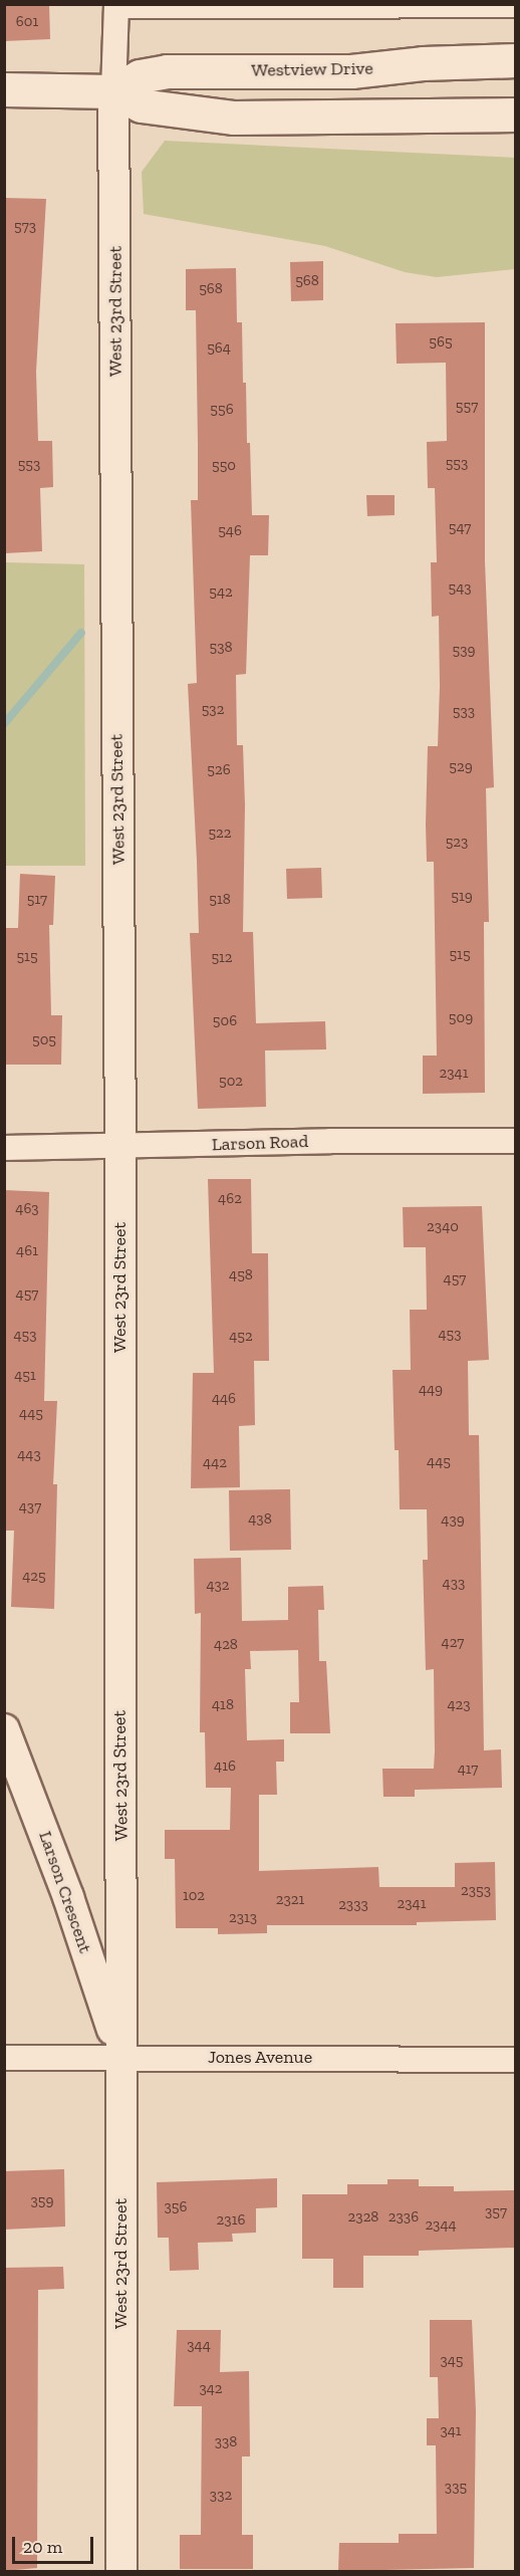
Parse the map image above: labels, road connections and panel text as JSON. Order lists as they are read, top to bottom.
{
  "streets": {
    "main road": ["Westview Drive"],
    "street": [
      "West 23rd Street",
      "Larson Road",
      "Larson Crescent",
      "Jones Avenue"
    ]
  },
  "crossings": [
    ["Westview Drive", "West 23rd Street"],
    ["West 23rd Street", "Larson Road"],
    ["West 23rd Street", "Larson Crescent"],
    ["West 23rd Street", "Jones Avenue"],
    ["Larson Crescent", "Jones Avenue"]
  ],
  "house_numbers": [
    "601",
    "573",
    "568",
    "568",
    "565",
    "564",
    "557",
    "556",
    "553",
    "553",
    "550",
    "547",
    "546",
    "543",
    "542",
    "538",
    "539",
    "532",
    "533",
    "529",
    "526",
    "522",
    "523",
    "519",
    "517",
    "518",
    "515",
    "515",
    "512",
    "509",
    "506",
    "505",
    "2341",
    "502",
    "462",
    "463",
    "2340",
    "461",
    "458",
    "457",
    "457",
    "453",
    "453",
    "452",
    "451",
    "449",
    "446",
    "445",
    "443",
    "445",
    "442",
    "437",
    "438",
    "439",
    "425",
    "433",
    "432",
    "427",
    "428",
    "418",
    "423",
    "416",
    "417",
    "2353",
    "102",
    "2321",
    "2341",
    "2333",
    "2313",
    "359",
    "356",
    "357",
    "2328",
    "2336",
    "2316",
    "2344",
    "344",
    "345",
    "342",
    "341",
    "338",
    "335",
    "332"
  ],
  "scale_bar": "20 m"
}
